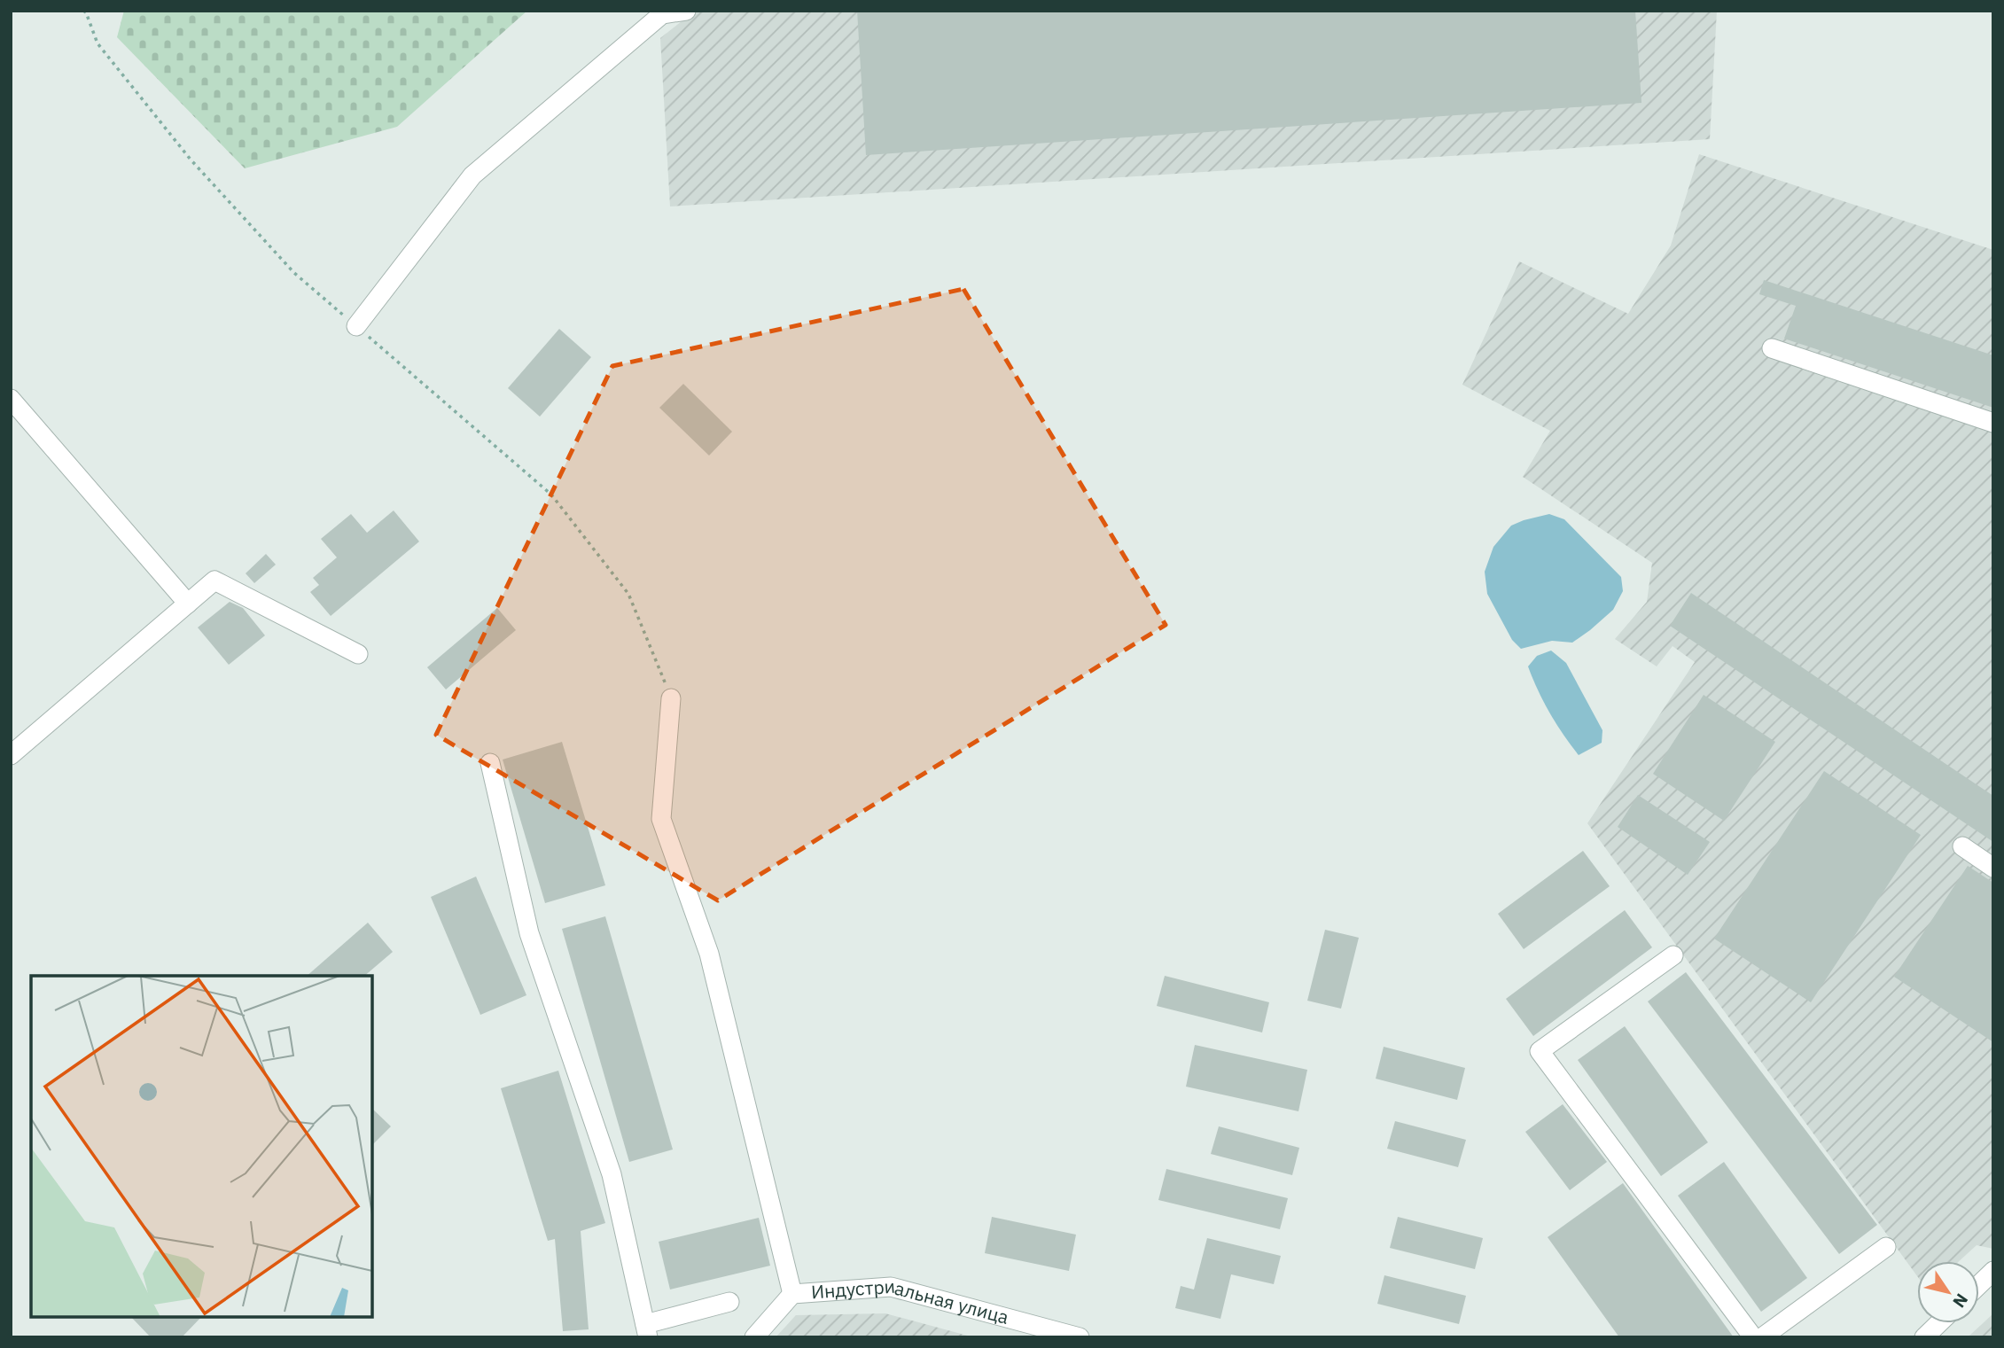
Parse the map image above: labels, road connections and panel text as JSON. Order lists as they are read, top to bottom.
{
  "streets": {
    "street": ["Индустриальная улица"]
  },
  "north": "bottom right"
}
